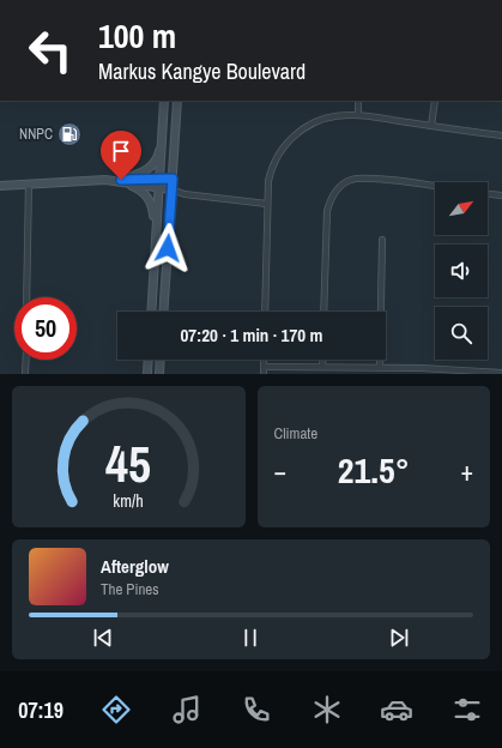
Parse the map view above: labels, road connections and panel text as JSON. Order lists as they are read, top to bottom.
{
  "places": {
    "fuel station": ["NNPC"]
  },
  "north": "top right",
  "page": {
    "turn": ["100 m", "Markus Kangye Boulevard"],
    "limit": "50",
    "trip": "07:20 · 1 min · 170 m",
    "tile": "Climate",
    "heat": ["−", "21.5°", "+"],
    "song": ["Afterglow", "The Pines"],
    "tabs": "07:19",
    "gauge": ["45", "km/h"]
  }
}
